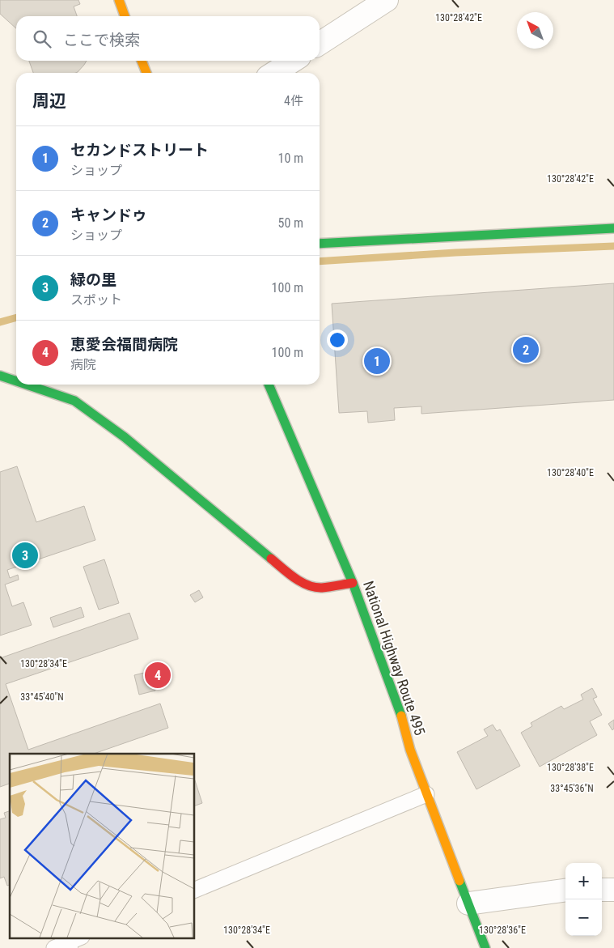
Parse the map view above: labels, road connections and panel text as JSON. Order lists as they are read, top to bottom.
{
  "streets": {
    "main road": ["National Highway Route 495"]
  },
  "north": "top left",
  "page": {
    "search": "ここで検索",
    "heading": ["周辺", "4件"],
    "list": [
      {
        "mark": "1",
        "name": "セカンドストリート",
        "note": "ショップ",
        "value": "10 m"
      },
      {
        "mark": "2",
        "name": "キャンドゥ",
        "note": "ショップ",
        "value": "50 m"
      },
      {
        "mark": "3",
        "name": "緑の里",
        "note": "スポット",
        "value": "100 m"
      },
      {
        "mark": "4",
        "name": "恵愛会福間病院",
        "note": "病院",
        "value": "100 m"
      }
    ],
    "pins": [
      "2",
      "1",
      "3",
      "4"
    ],
    "map_buttons": ["+", "−"]
  },
  "coordinates": [
    "130°28'42\"E",
    "130°28'40\"E",
    "130°28'34\"E",
    "33°45'40\"N",
    "130°28'38\"E",
    "33°45'36\"N",
    "130°28'36\"E"
  ]
}
